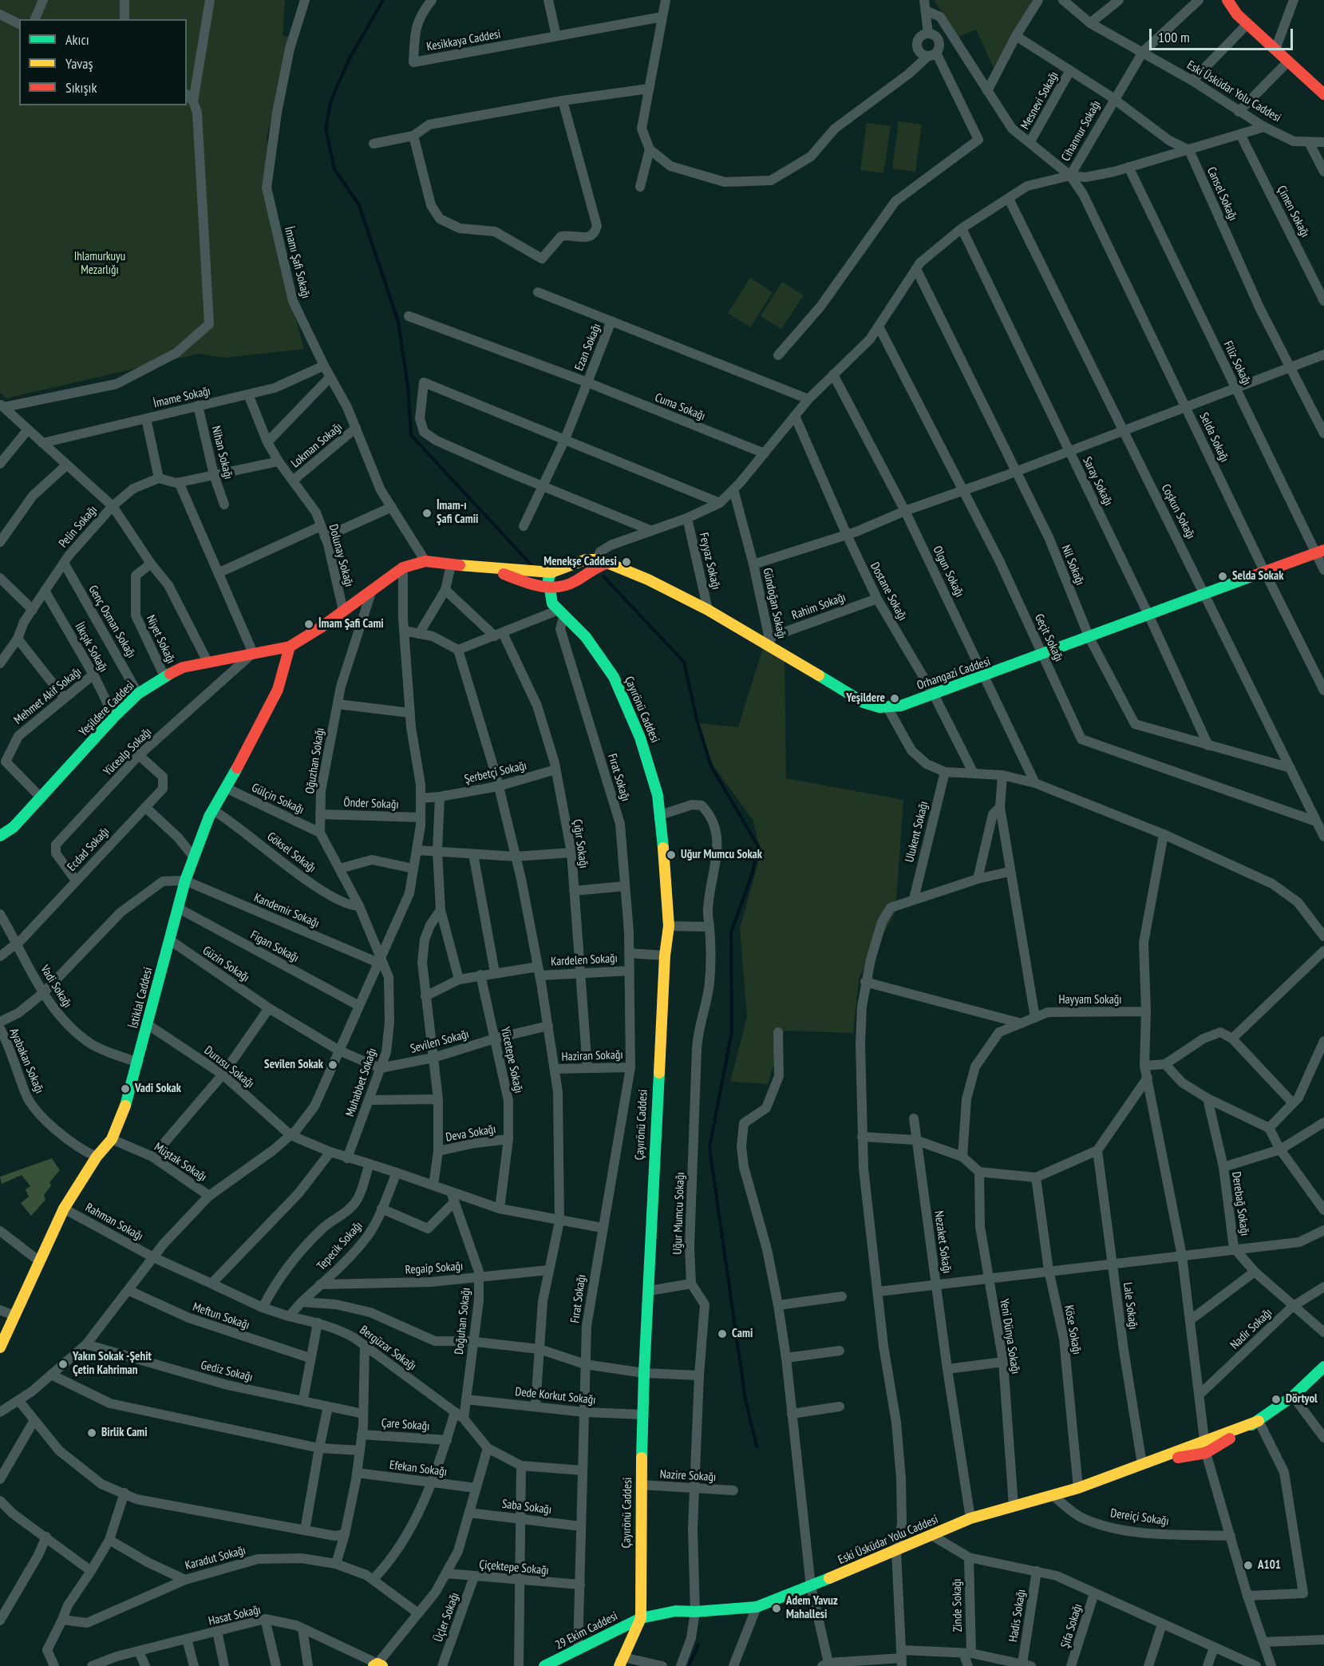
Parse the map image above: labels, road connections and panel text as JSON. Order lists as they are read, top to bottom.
{
  "streets": {
    "street": [
      "Kesikkaya Caddesi",
      "Eski Üsküdar Yolu Caddesi",
      "Mesnevi Sokağı",
      "Cihannur Sokağı",
      "Cansel Sokağı",
      "Çimen Sokağı",
      "İmamı Şafi Sokağı",
      "Ezan Sokağı",
      "Filiz Sokağı",
      "İmame Sokağı",
      "Cuma Sokağı",
      "Selda Sokağı",
      "Lokman Sokağı",
      "Nihan Sokağı",
      "Saray Sokağı",
      "Coşkun Sokağı",
      "Pelin Sokağı",
      "Dolunay Sokağı",
      "Feyyaz Sokağı",
      "Nil Sokağı",
      "Olgun Sokağı",
      "Dostane Sokağı",
      "Gündoğan Sokağı",
      "Rahim Sokağı",
      "Genç Osman Sokağı",
      "Geçit Sokağı",
      "Niyet Sokağı",
      "İlkışık Sokağı",
      "Orhangazi Caddesi",
      "Mehmet Akif Sokağı",
      "Yeşildere Caddesi",
      "Çayırönü Caddesi",
      "Yücealp Sokağı",
      "Oğuzhan Sokağı",
      "Şerbetçi Sokağı",
      "Fırat Sokağı",
      "Gülçin Sokağı",
      "Önder Sokağı",
      "Ulukent Sokağı",
      "Çığır Sokağı",
      "Ecdad Sokağı",
      "Göksel Sokağı",
      "Kandemir Sokağı",
      "Figan Sokağı",
      "Kardelen Sokağı",
      "Güzin Sokağı",
      "Vadi Sokağı",
      "İstiklal Caddesi",
      "Hayyam Sokağı",
      "Sevilen Sokağı",
      "Haziran Sokağı",
      "Yücetepe Sokağı",
      "Ayabakan Sokağı",
      "Durusu Sokağı",
      "Muhabbet Sokağı",
      "Deva Sokağı",
      "Müştak Sokağı",
      "Derebağ Sokağı",
      "Uğur Mumcu Sokağı",
      "Rahman Sokağı",
      "Nezaket Sokağı",
      "Tepecik Sokağı",
      "Regaip Sokağı",
      "Lale Sokağı",
      "Meftun Sokağı",
      "Doğuhan Sokağı",
      "Nadir Sokağı",
      "Köse Sokağı",
      "Yeni Dünya Sokağı",
      "Bergüzar Sokağı",
      "Gediz Sokağı",
      "Dede Korkut Sokağı",
      "Çare Sokağı",
      "Efekan Sokağı",
      "Nazire Sokağı",
      "Saba Sokağı",
      "Dereiçi Sokağı",
      "Karadut Sokağı",
      "Çiçektepe Sokağı",
      "Zinde Sokağı",
      "Hasat Sokağı",
      "Hadis Sokağı",
      "Üçler Sokağı",
      "Şifa Sokağı",
      "29 Ekim Caddesi"
    ]
  },
  "crossings": [
    ["Eski Üsküdar Yolu Caddesi", "Cihannur Sokağı"],
    ["Eski Üsküdar Yolu Caddesi", "Çayırönü Caddesi"],
    ["Eski Üsküdar Yolu Caddesi", "Nezaket Sokağı"],
    ["Eski Üsküdar Yolu Caddesi", "Lale Sokağı"],
    ["Eski Üsküdar Yolu Caddesi", "Köse Sokağı"],
    ["Eski Üsküdar Yolu Caddesi", "Yeni Dünya Sokağı"],
    ["Eski Üsküdar Yolu Caddesi", "Dereiçi Sokağı"],
    ["Eski Üsküdar Yolu Caddesi", "29 Ekim Caddesi"],
    ["Mesnevi Sokağı", "Selda Sokağı"],
    ["Cihannur Sokağı", "Selda Sokağı"],
    ["İmamı Şafi Sokağı", "İmame Sokağı"],
    ["İmamı Şafi Sokağı", "Lokman Sokağı"],
    ["Ezan Sokağı", "Cuma Sokağı"],
    ["Filiz Sokağı", "Orhangazi Caddesi"],
    ["İmame Sokağı", "Nihan Sokağı"],
    ["İmame Sokağı", "Pelin Sokağı"],
    ["Selda Sokağı", "Orhangazi Caddesi"],
    ["Lokman Sokağı", "Dolunay Sokağı"],
    ["Saray Sokağı", "Nil Sokağı"],
    ["Saray Sokağı", "Orhangazi Caddesi"],
    ["Coşkun Sokağı", "Nil Sokağı"],
    ["Coşkun Sokağı", "Geçit Sokağı"],
    ["Coşkun Sokağı", "Orhangazi Caddesi"],
    ["Pelin Sokağı", "Genç Osman Sokağı"],
    ["Pelin Sokağı", "İlkışık Sokağı"],
    ["Feyyaz Sokağı", "Orhangazi Caddesi"],
    ["Nil Sokağı", "Orhangazi Caddesi"],
    ["Olgun Sokağı", "Orhangazi Caddesi"],
    ["Dostane Sokağı", "Rahim Sokağı"],
    ["Dostane Sokağı", "Orhangazi Caddesi"],
    ["Gündoğan Sokağı", "Rahim Sokağı"],
    ["Gündoğan Sokağı", "Orhangazi Caddesi"],
    ["Rahim Sokağı", "Orhangazi Caddesi"],
    ["Genç Osman Sokağı", "Yeşildere Caddesi"],
    ["Geçit Sokağı", "Orhangazi Caddesi"],
    ["Niyet Sokağı", "Yeşildere Caddesi"],
    ["İlkışık Sokağı", "Mehmet Akif Sokağı"],
    ["İlkışık Sokağı", "Yeşildere Caddesi"],
    ["Yeşildere Caddesi", "Yücealp Sokağı"],
    ["Yeşildere Caddesi", "İstiklal Caddesi"],
    ["Çayırönü Caddesi", "Fırat Sokağı"],
    ["Çayırönü Caddesi", "Uğur Mumcu Sokağı"],
    ["Çayırönü Caddesi", "Dede Korkut Sokağı"],
    ["Çayırönü Caddesi", "Nazire Sokağı"],
    ["Çayırönü Caddesi", "29 Ekim Caddesi"],
    ["Yücealp Sokağı", "Ecdad Sokağı"],
    ["Oğuzhan Sokağı", "Gülçin Sokağı"],
    ["Oğuzhan Sokağı", "Önder Sokağı"],
    ["Şerbetçi Sokağı", "Çığır Sokağı"],
    ["Fırat Sokağı", "Kardelen Sokağı"],
    ["Fırat Sokağı", "Haziran Sokağı"],
    ["Fırat Sokağı", "Dede Korkut Sokağı"],
    ["Fırat Sokağı", "Saba Sokağı"],
    ["Fırat Sokağı", "Çiçektepe Sokağı"],
    ["Fırat Sokağı", "29 Ekim Caddesi"],
    ["Gülçin Sokağı", "İstiklal Caddesi"],
    ["Çığır Sokağı", "Kardelen Sokağı"],
    ["Çığır Sokağı", "Haziran Sokağı"],
    ["Ecdad Sokağı", "Vadi Sokağı"],
    ["Göksel Sokağı", "İstiklal Caddesi"],
    ["Kandemir Sokağı", "İstiklal Caddesi"],
    ["Kandemir Sokağı", "Muhabbet Sokağı"],
    ["Figan Sokağı", "İstiklal Caddesi"],
    ["Kardelen Sokağı", "Yücetepe Sokağı"],
    ["Güzin Sokağı", "İstiklal Caddesi"],
    ["Vadi Sokağı", "İstiklal Caddesi"],
    ["İstiklal Caddesi", "Ayabakan Sokağı"],
    ["İstiklal Caddesi", "Durusu Sokağı"],
    ["İstiklal Caddesi", "Müştak Sokağı"],
    ["İstiklal Caddesi", "Rahman Sokağı"],
    ["Sevilen Sokağı", "Yücetepe Sokağı"],
    ["Sevilen Sokağı", "Muhabbet Sokağı"],
    ["Yücetepe Sokağı", "Deva Sokağı"],
    ["Durusu Sokağı", "Muhabbet Sokağı"],
    ["Derebağ Sokağı", "Nadir Sokağı"],
    ["Tepecik Sokağı", "Regaip Sokağı"],
    ["Tepecik Sokağı", "Bergüzar Sokağı"],
    ["Regaip Sokağı", "Doğuhan Sokağı"],
    ["Doğuhan Sokağı", "Bergüzar Sokağı"],
    ["Doğuhan Sokağı", "Dede Korkut Sokağı"],
    ["Çiçektepe Sokağı", "Üçler Sokağı"]
  ],
  "parks": ["Ihlamurkuyu Mezarlığı"],
  "places": [
    "İmam-ı Şafi Camii",
    "Menekşe Caddesi",
    "Selda Sokak",
    "İmam Şafi Cami",
    "Yeşildere",
    "Uğur Mumcu Sokak",
    "Sevilen Sokak",
    "Vadi Sokak",
    "Cami",
    "Yakın Sokak -Şehit Çetin Kahriman",
    "Dörtyol",
    "Birlik Cami",
    "A101",
    "Adem Yavuz Mahallesi"
  ],
  "legend": ["Akıcı", "Yavaş", "Sıkışık"],
  "scale_bar": "100 m"
}
